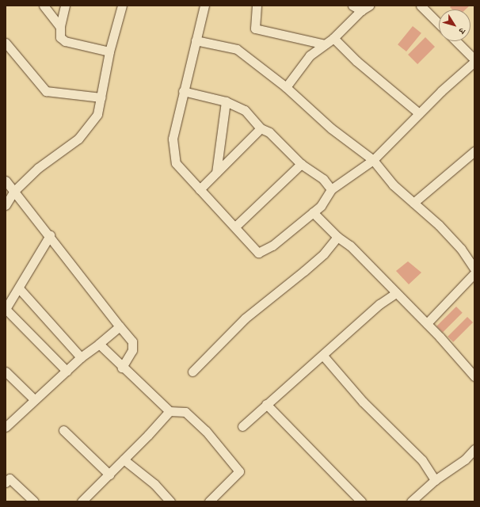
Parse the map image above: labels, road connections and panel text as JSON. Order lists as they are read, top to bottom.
{
  "north": "bottom right"
}
